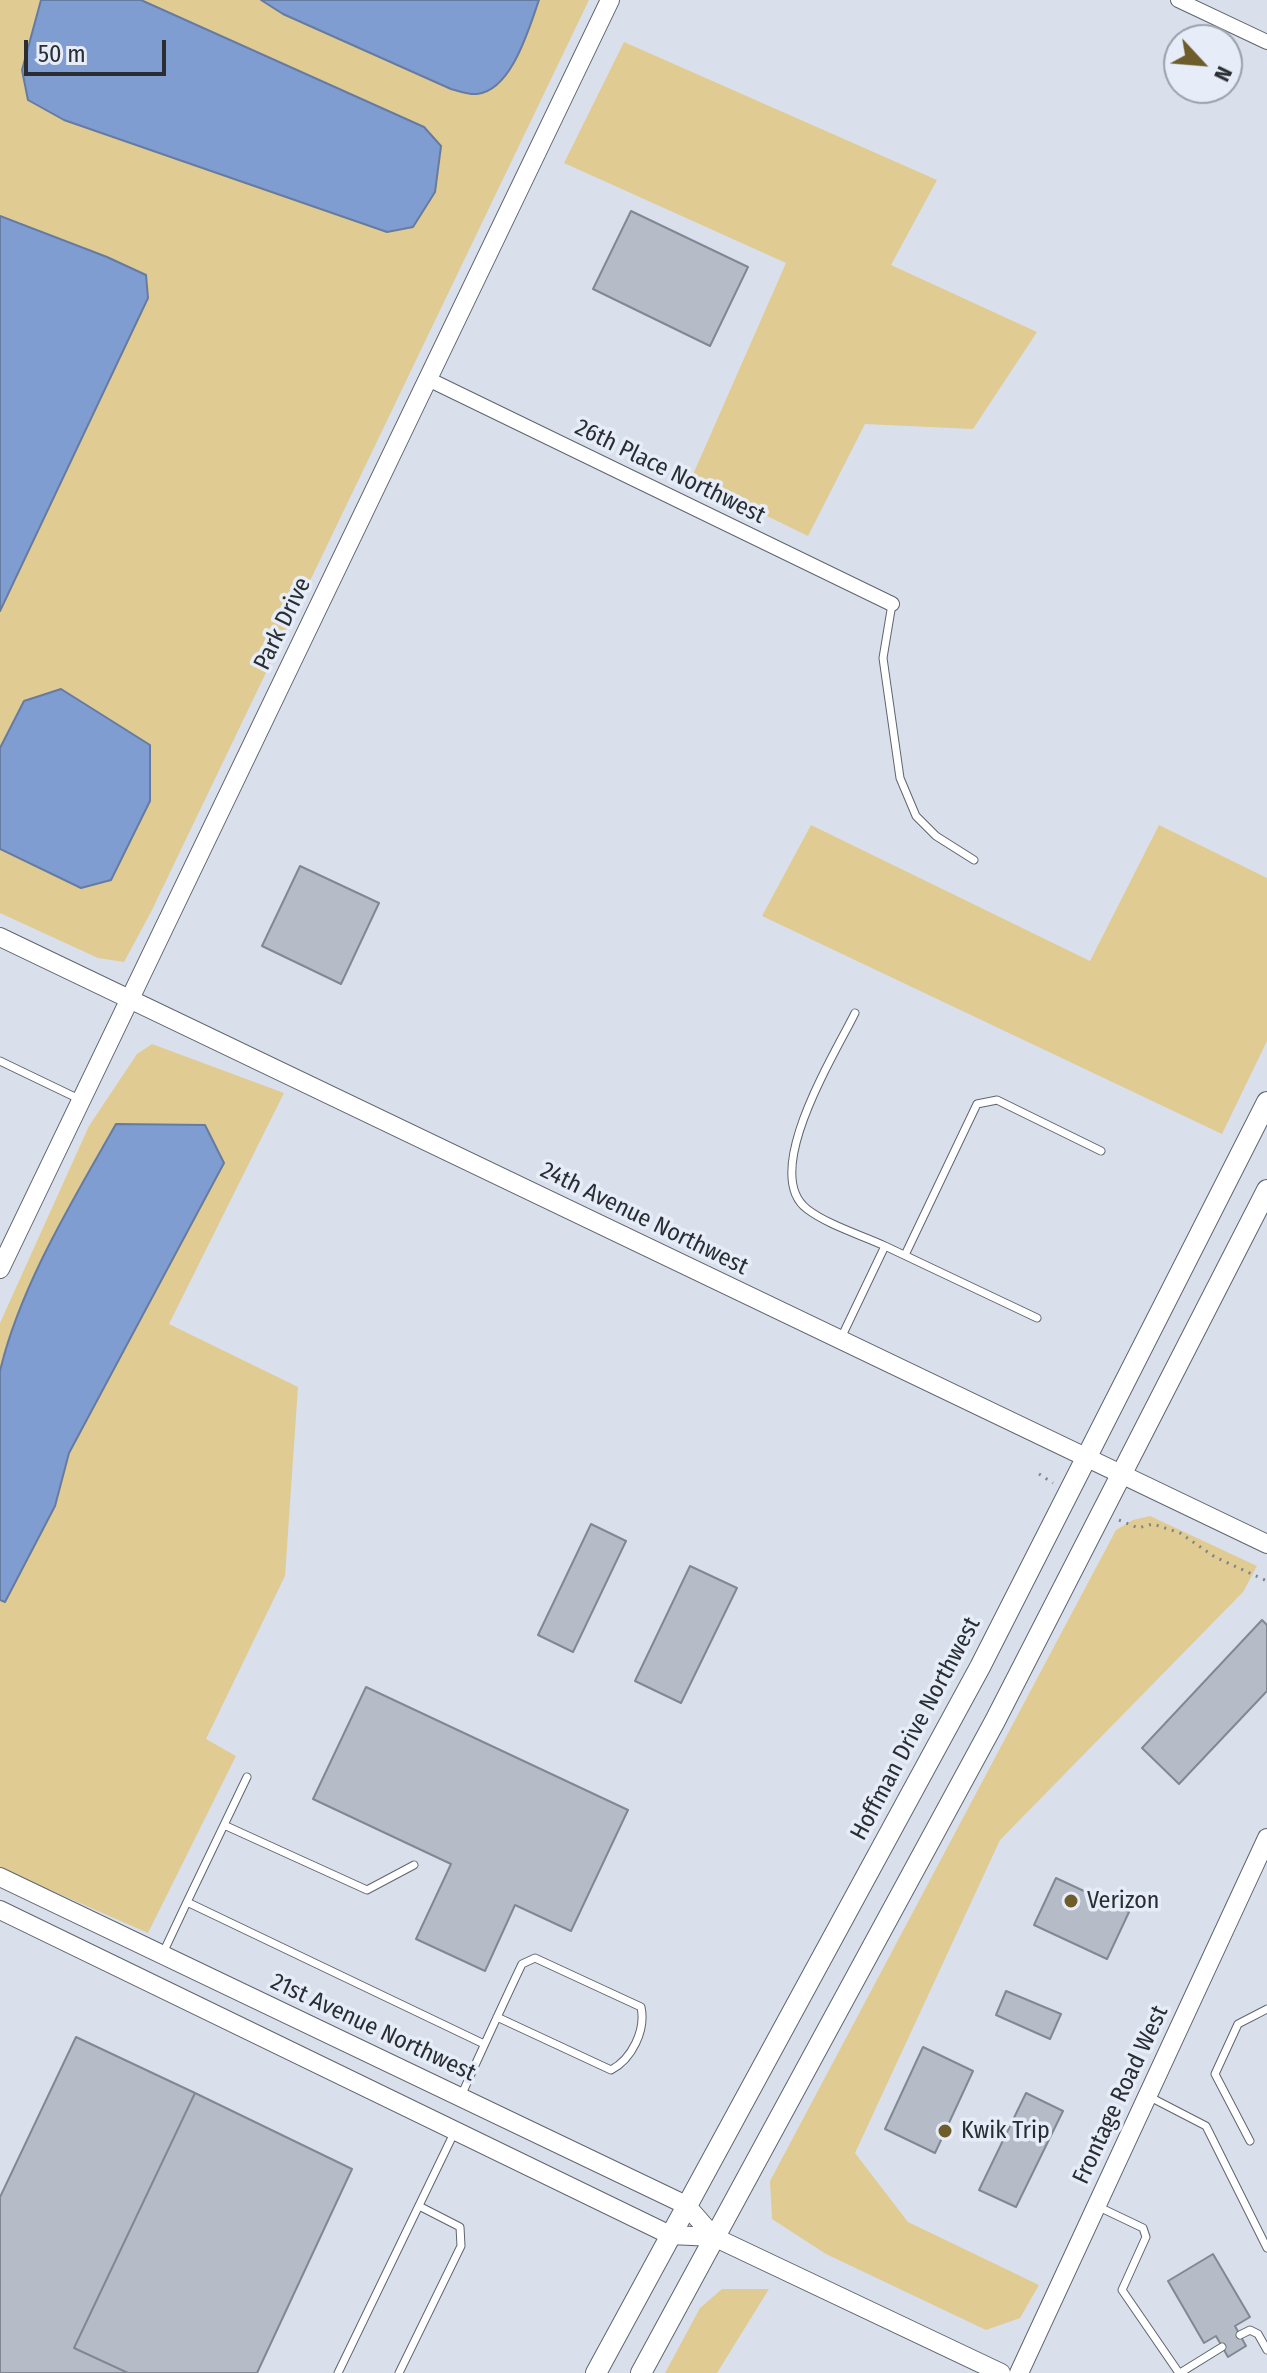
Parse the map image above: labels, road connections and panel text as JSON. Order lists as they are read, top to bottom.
{
  "streets": {
    "main road": ["Hoffman Drive Northwest"],
    "street": [
      "26th Place Northwest",
      "Park Drive",
      "24th Avenue Northwest",
      "21st Avenue Northwest",
      "Frontage Road West"
    ]
  },
  "crossings": [
    ["26th Place Northwest", "Park Drive"],
    ["Park Drive", "24th Avenue Northwest"],
    ["24th Avenue Northwest", "Hoffman Drive Northwest"],
    ["Hoffman Drive Northwest", "21st Avenue Northwest"]
  ],
  "places": ["Verizon", "Kwik Trip"],
  "scale_bar": "50 m",
  "north": "bottom right"
}
